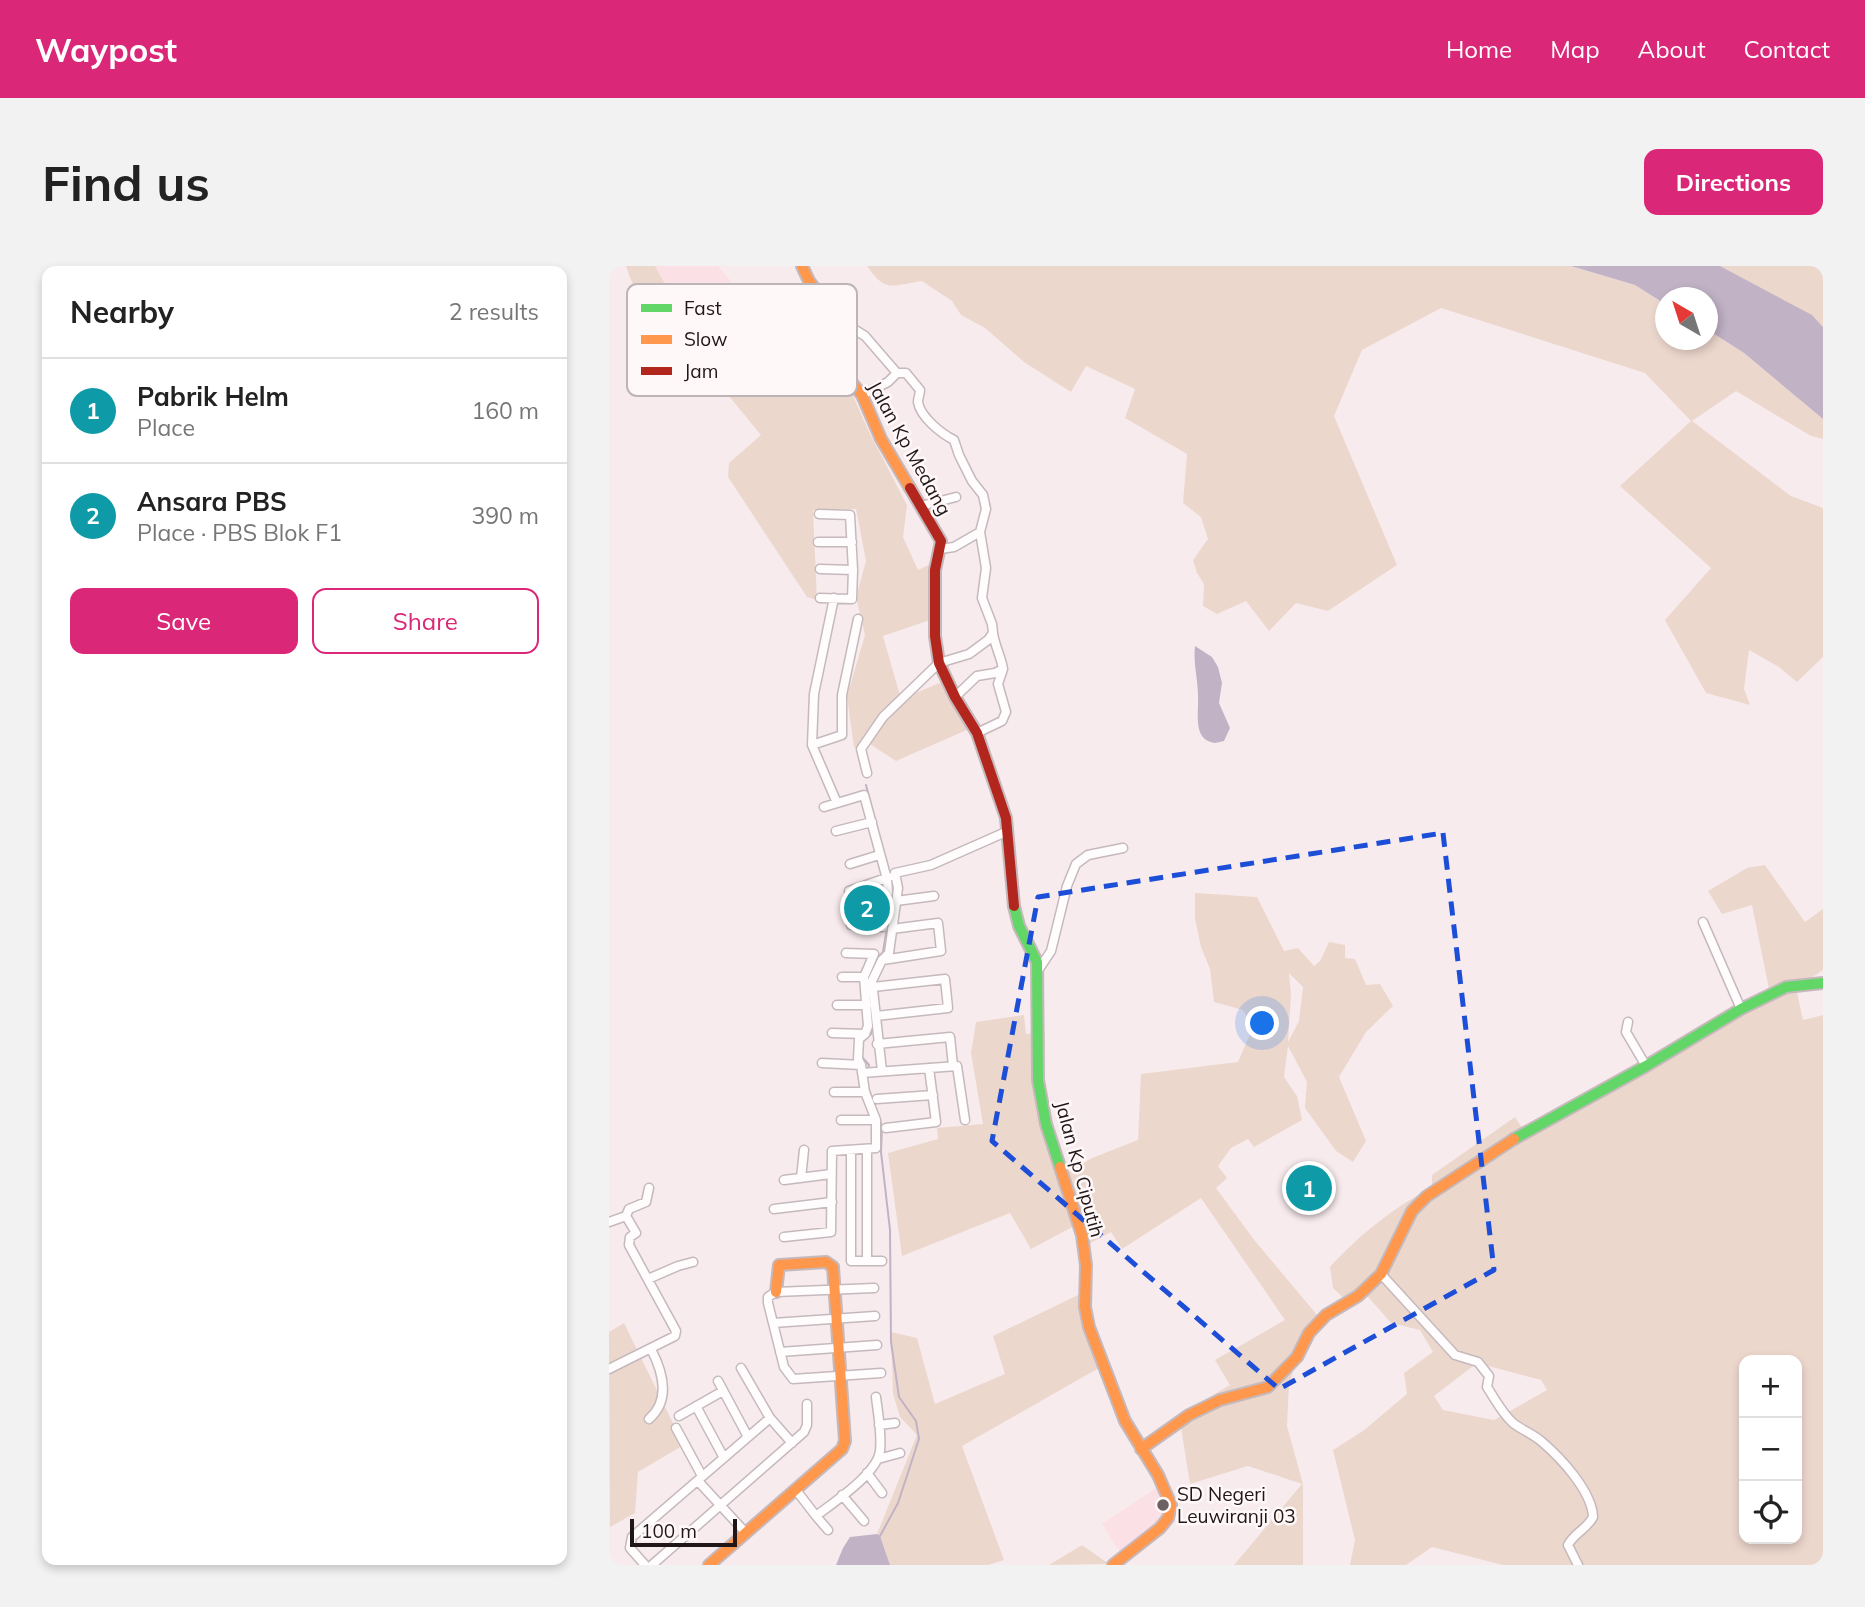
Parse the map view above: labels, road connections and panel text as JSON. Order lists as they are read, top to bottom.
{
  "streets": {
    "street": ["Jalan Kp Medang", "Jalan Kp Ciputih"]
  },
  "crossings": [
    ["Jalan Kp Medang", "Jalan Kp Ciputih"]
  ],
  "places": ["SD Negeri Leuwiranji 03"],
  "legend": ["Fast", "Slow", "Jam"],
  "scale_bar": "100 m",
  "north": "top left",
  "page": {
    "header": "Waypost",
    "nav": [
      "Home",
      "Map",
      "About",
      "Contact"
    ],
    "buttons": [
      "Directions",
      ["Save", "Share"]
    ],
    "title": "Find us",
    "heading": ["Nearby", "2 results"],
    "list": [
      {
        "mark": "1",
        "name": "Pabrik Helm",
        "note": "Place",
        "value": "160 m"
      },
      {
        "mark": "2",
        "name": "Ansara PBS",
        "note": "Place · PBS Blok F1",
        "value": "390 m"
      }
    ],
    "pins": ["2", "1"],
    "map_buttons": ["+", "−"],
    "scale": "100 m"
  }
}
